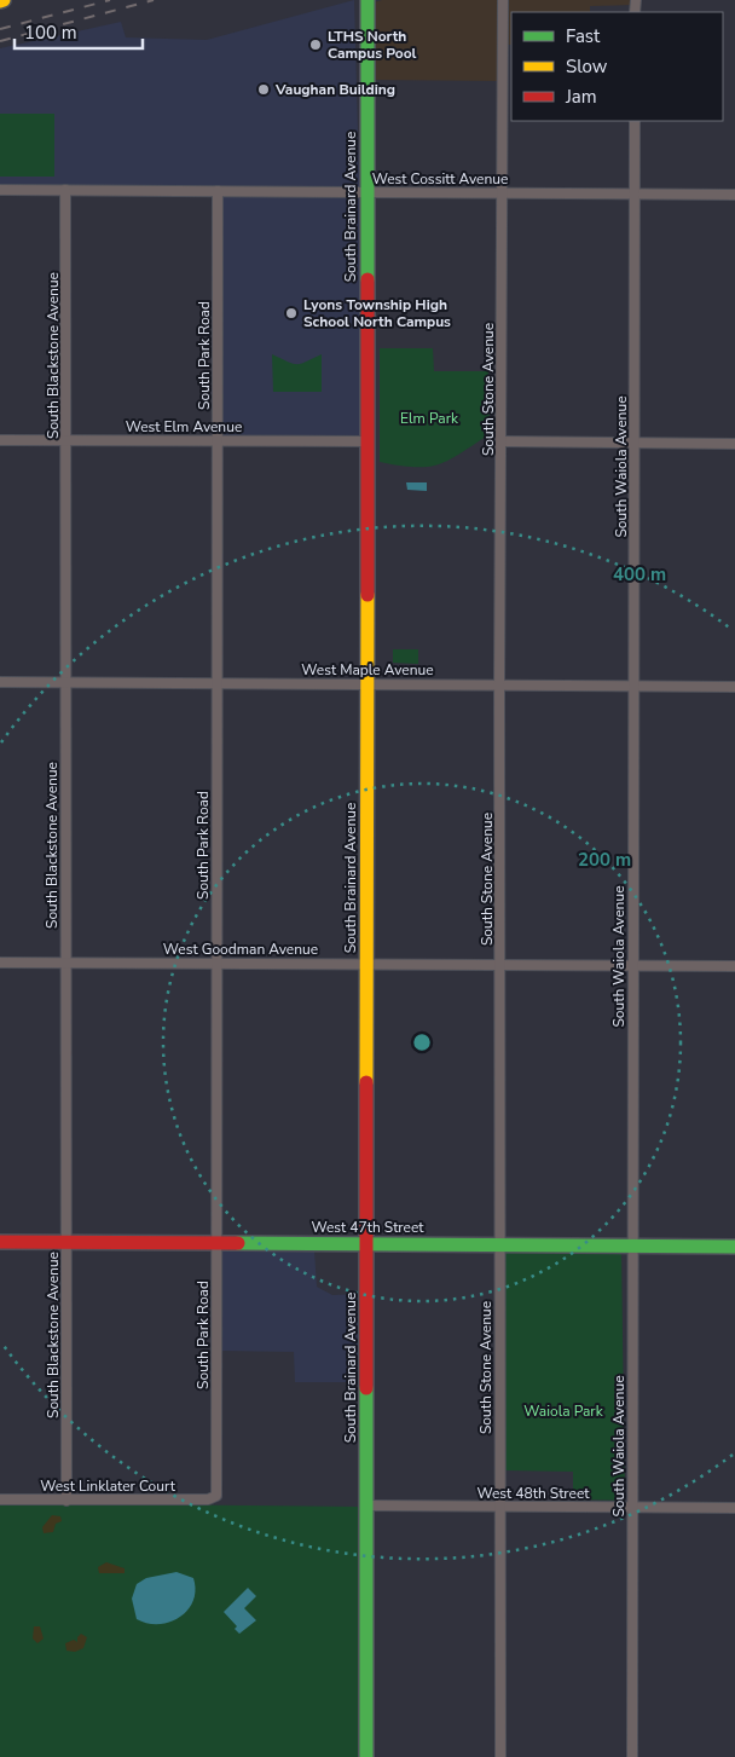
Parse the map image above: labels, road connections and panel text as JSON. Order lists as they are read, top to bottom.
{
  "streets": {
    "street": [
      "West Cossitt Avenue",
      "South Brainard Avenue",
      "South Blackstone Avenue",
      "South Park Road",
      "South Stone Avenue",
      "West Elm Avenue",
      "South Waiola Avenue",
      "West Maple Avenue",
      "West Goodman Avenue",
      "West 47th Street",
      "West Linklater Court",
      "West 48th Street"
    ]
  },
  "crossings": [
    ["West Cossitt Avenue", "South Brainard Avenue"],
    ["West Cossitt Avenue", "South Blackstone Avenue"],
    ["West Cossitt Avenue", "South Park Road"],
    ["West Cossitt Avenue", "South Stone Avenue"],
    ["West Cossitt Avenue", "South Waiola Avenue"],
    ["South Brainard Avenue", "West Elm Avenue"],
    ["South Brainard Avenue", "West Maple Avenue"],
    ["South Brainard Avenue", "West Goodman Avenue"],
    ["South Brainard Avenue", "West 47th Street"],
    ["South Brainard Avenue", "West 48th Street"],
    ["South Blackstone Avenue", "West Elm Avenue"],
    ["South Blackstone Avenue", "West Maple Avenue"],
    ["South Blackstone Avenue", "West Goodman Avenue"],
    ["South Blackstone Avenue", "West 47th Street"],
    ["South Blackstone Avenue", "West Linklater Court"],
    ["South Park Road", "West Elm Avenue"],
    ["South Park Road", "West Maple Avenue"],
    ["South Park Road", "West Goodman Avenue"],
    ["South Park Road", "West 47th Street"],
    ["South Park Road", "West Linklater Court"],
    ["South Stone Avenue", "West Maple Avenue"],
    ["South Stone Avenue", "West Goodman Avenue"],
    ["South Stone Avenue", "West 47th Street"],
    ["South Stone Avenue", "West 48th Street"],
    ["South Waiola Avenue", "West Maple Avenue"],
    ["South Waiola Avenue", "West Goodman Avenue"],
    ["South Waiola Avenue", "West 47th Street"],
    ["South Waiola Avenue", "West 48th Street"]
  ],
  "parks": ["Elm Park", "Waiola Park"],
  "places": ["LTHS North Campus Pool", "Vaughan Building", "Lyons Township High School North Campus"],
  "legend": ["Fast", "Slow", "Jam"],
  "scale_bar": "100 m",
  "rings": ["400 m", "200 m"]
}
